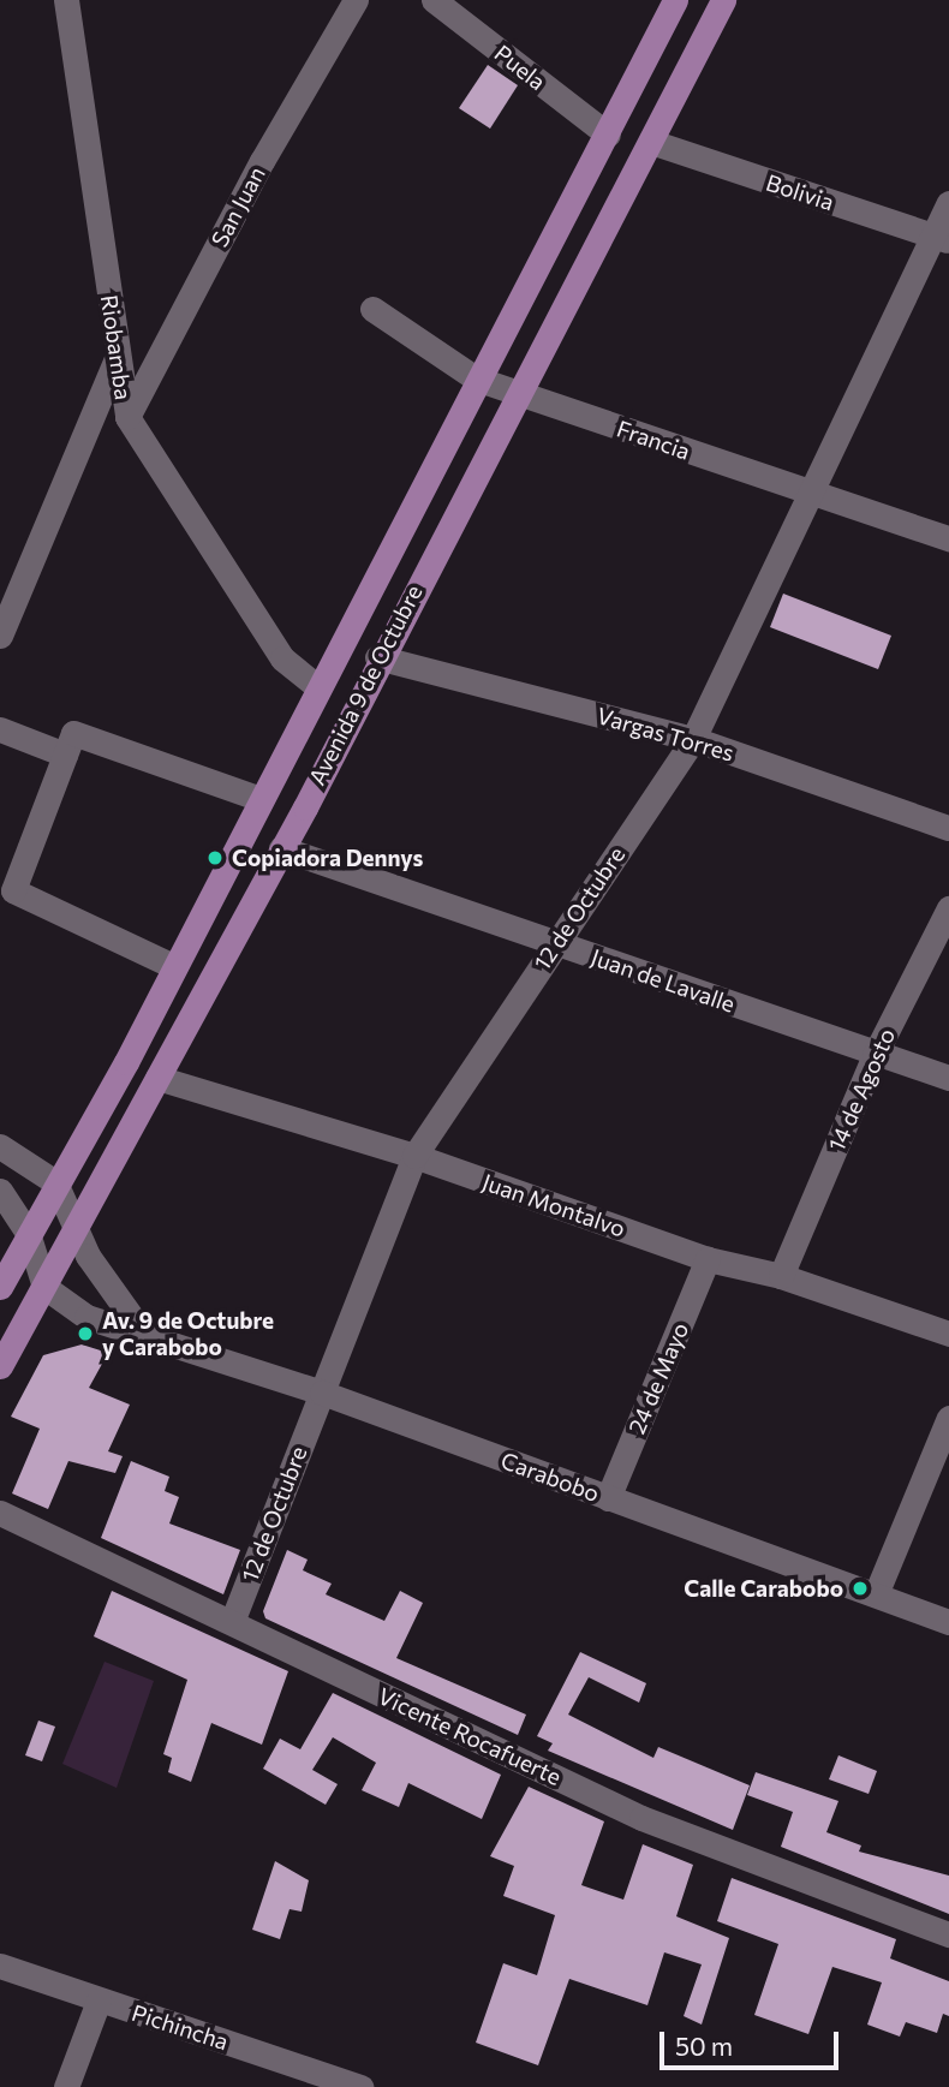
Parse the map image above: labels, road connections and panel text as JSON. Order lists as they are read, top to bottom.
{
  "streets": {
    "main road": ["Avenida 9 de Octubre"],
    "street": [
      "Puela",
      "Bolivia",
      "San Juan",
      "Riobamba",
      "Francia",
      "Vargas Torres",
      "12 de Octubre",
      "Juan de Lavalle",
      "14 de Agosto",
      "Juan Montalvo",
      "24 de Mayo",
      "Carabobo",
      "Vicente Rocafuerte",
      "Pichincha"
    ]
  },
  "crossings": [
    ["Puela", "Avenida 9 de Octubre"],
    ["Bolivia", "Avenida 9 de Octubre"],
    ["Bolivia", "12 de Octubre"],
    ["San Juan", "Riobamba"],
    ["Riobamba", "Avenida 9 de Octubre"],
    ["Francia", "Avenida 9 de Octubre"],
    ["Francia", "12 de Octubre"],
    ["Avenida 9 de Octubre", "Vargas Torres"],
    ["Avenida 9 de Octubre", "Juan de Lavalle"],
    ["Avenida 9 de Octubre", "Juan Montalvo"],
    ["Avenida 9 de Octubre", "Carabobo"],
    ["Vargas Torres", "12 de Octubre"],
    ["12 de Octubre", "Juan de Lavalle"],
    ["12 de Octubre", "Juan Montalvo"],
    ["12 de Octubre", "Carabobo"],
    ["12 de Octubre", "Vicente Rocafuerte"],
    ["Juan de Lavalle", "14 de Agosto"],
    ["14 de Agosto", "Juan Montalvo"],
    ["Juan Montalvo", "24 de Mayo"],
    ["24 de Mayo", "Carabobo"]
  ],
  "places": ["Copiadora Dennys", "Av. 9 de Octubre y Carabobo", "Calle Carabobo"],
  "scale_bar": "50 m"
}
